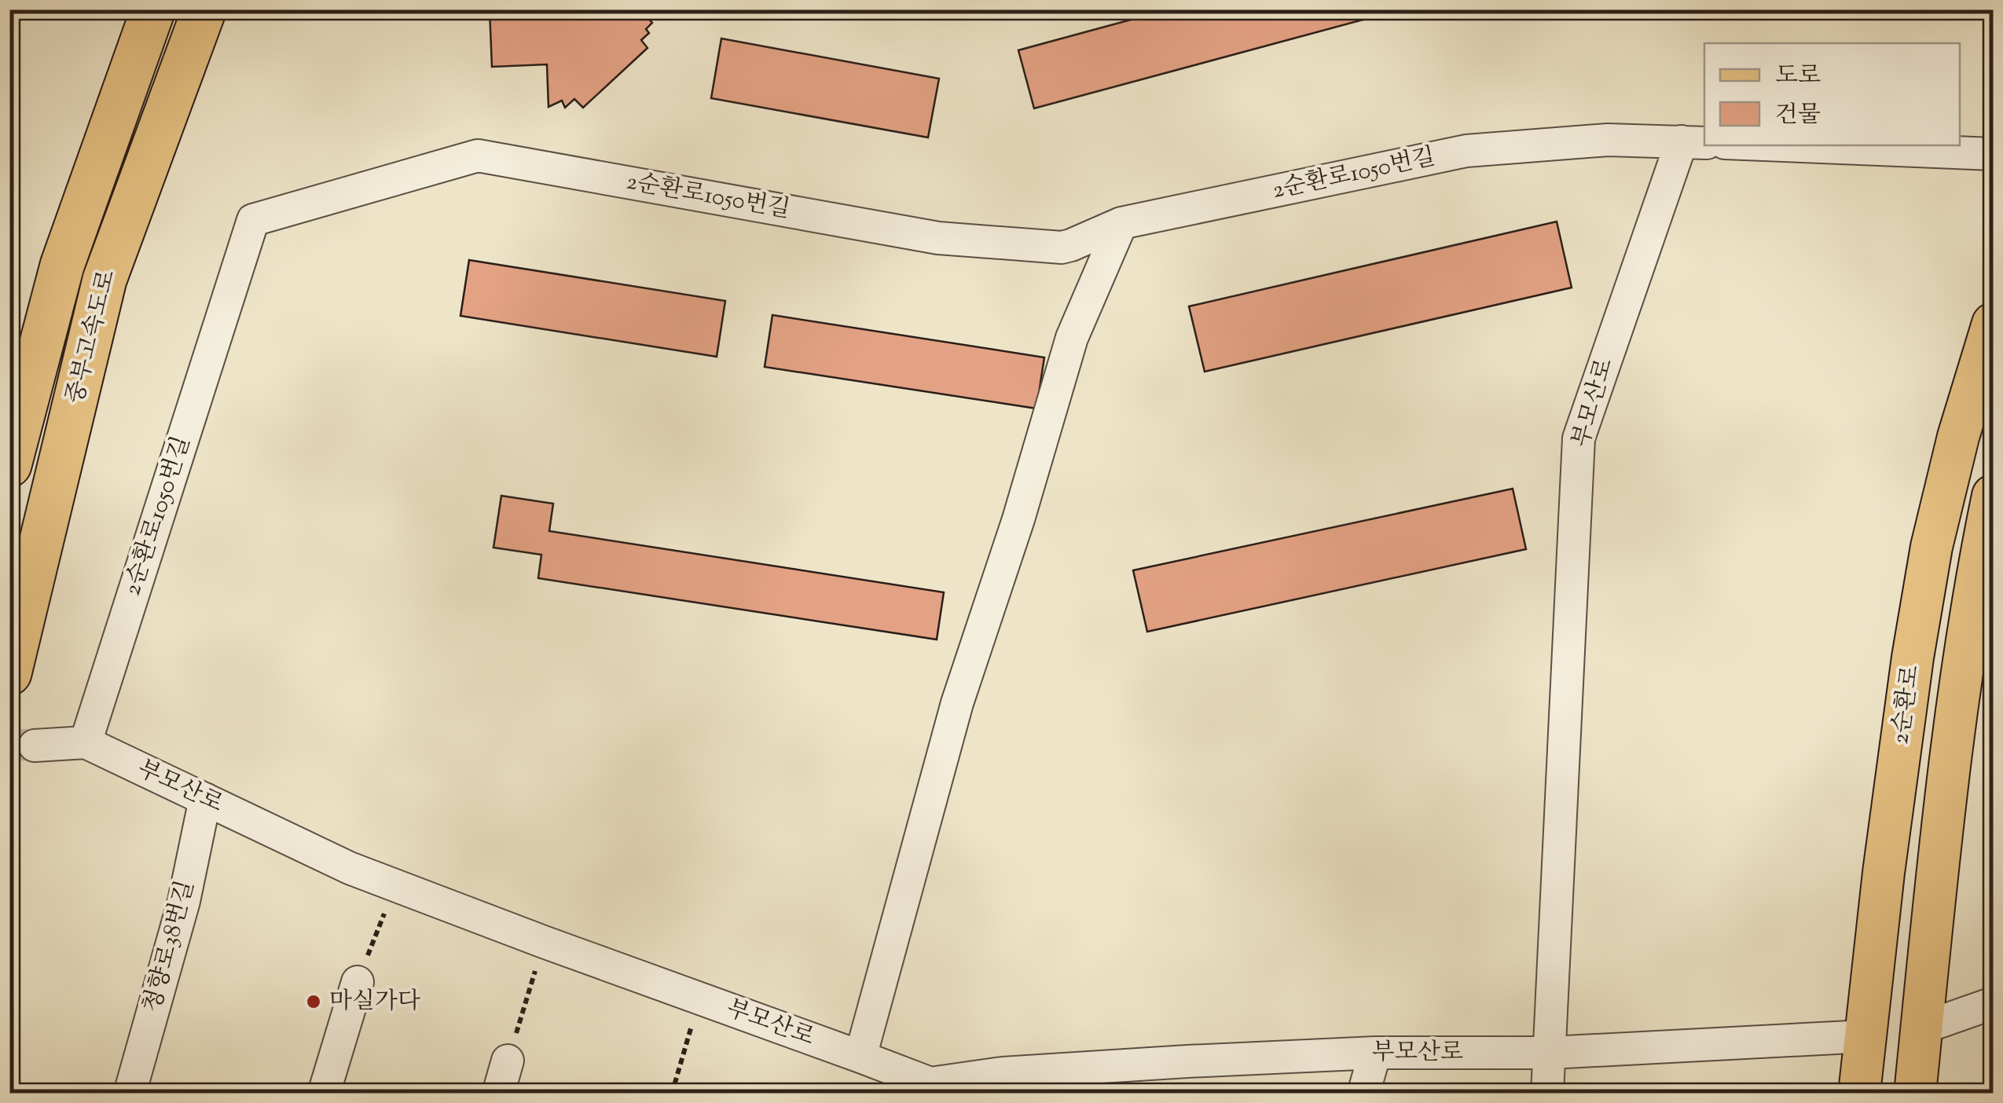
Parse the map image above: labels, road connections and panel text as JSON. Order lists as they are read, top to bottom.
{
  "streets": {
    "highway": ["중부고속도로"],
    "main road": ["2순환로"],
    "street": ["2순환로1050번길", "부모산로", "청향로38번길"]
  },
  "crossings": [
    ["2순환로1050번길", "부모산로"],
    ["부모산로", "2순환로"],
    ["부모산로", "청향로38번길"]
  ],
  "places": ["마실가다"],
  "legend": ["도로", "건물"]
}
